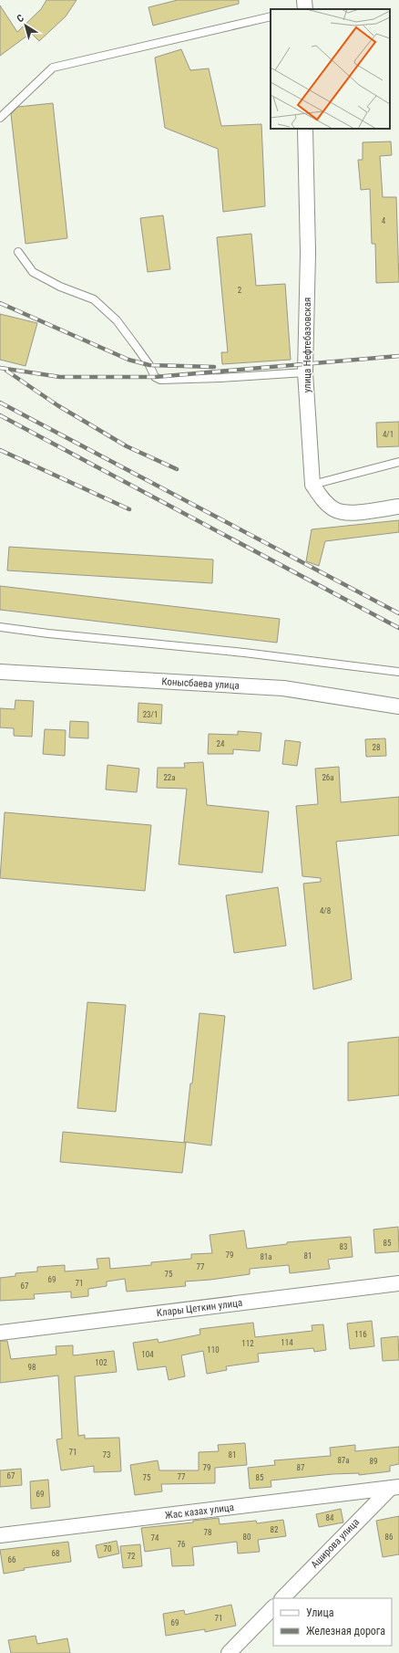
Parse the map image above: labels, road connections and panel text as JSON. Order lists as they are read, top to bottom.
{
  "streets": {
    "street": [
      "улица Нефтебазовская",
      "Конысбаева улица",
      "Клары Цеткин улица",
      "Жас казах улица",
      "Аширова улица"
    ]
  },
  "crossings": [
    ["Жас казах улица", "Аширова улица"]
  ],
  "house_numbers": [
    "4",
    "2",
    "4/1",
    "23/1",
    "24",
    "28",
    "22а",
    "26а",
    "4/8",
    "85",
    "83",
    "79",
    "81",
    "81а",
    "77",
    "75",
    "69",
    "71",
    "67",
    "116",
    "114",
    "112",
    "110",
    "104",
    "102",
    "98",
    "71",
    "73",
    "81",
    "87а",
    "89",
    "79",
    "87",
    "67",
    "77",
    "75",
    "85",
    "69",
    "84",
    "82",
    "78",
    "80",
    "86",
    "74",
    "76",
    "70",
    "68",
    "72",
    "66",
    "71",
    "69"
  ],
  "legend": ["Улица", "Железная дорога"],
  "north": "top left"
}
